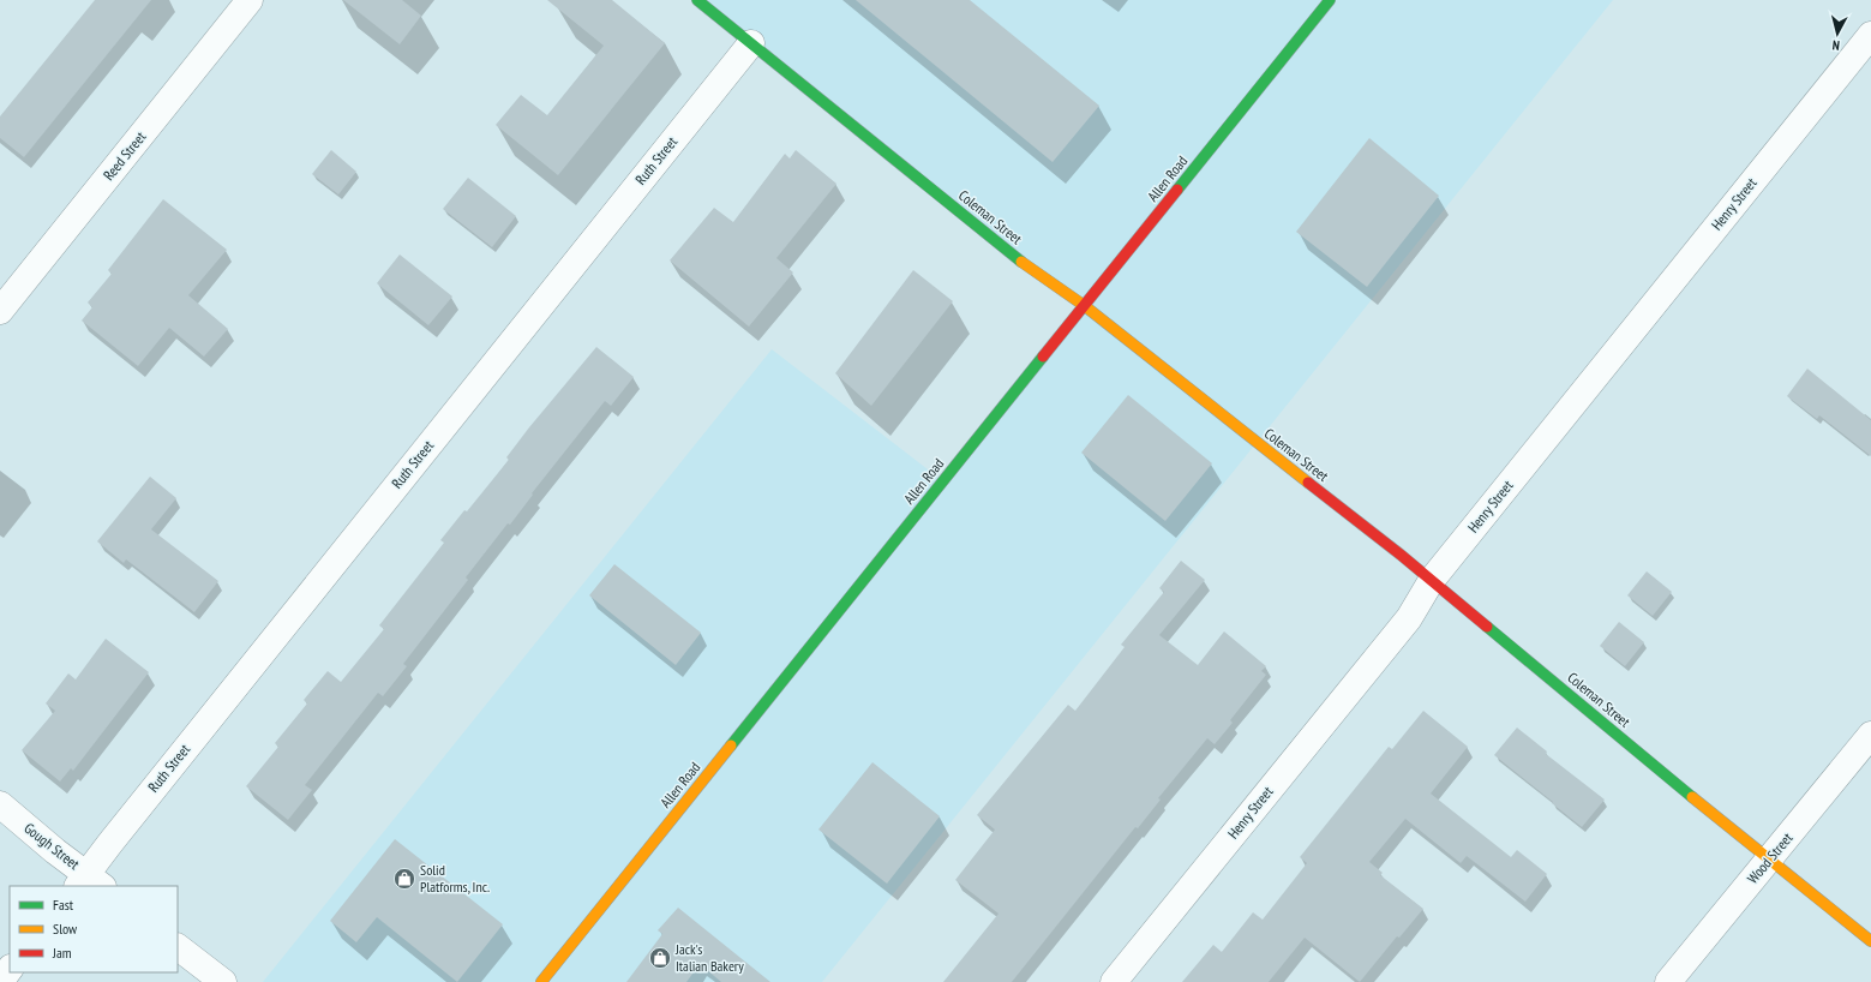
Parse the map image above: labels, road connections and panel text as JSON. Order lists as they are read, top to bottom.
{
  "streets": {
    "street": [
      "Reed Street",
      "Ruth Street",
      "Allen Road",
      "Henry Street",
      "Coleman Street",
      "Gough Street",
      "Wood Street"
    ]
  },
  "crossings": [
    ["Ruth Street", "Coleman Street"],
    ["Ruth Street", "Gough Street"],
    ["Allen Road", "Coleman Street"],
    ["Henry Street", "Coleman Street"],
    ["Coleman Street", "Wood Street"]
  ],
  "places": {
    "shop": ["Solid Platforms, Inc.", "Jack's Italian Bakery"]
  },
  "legend": ["Fast", "Slow", "Jam"],
  "north": "bottom"
}
